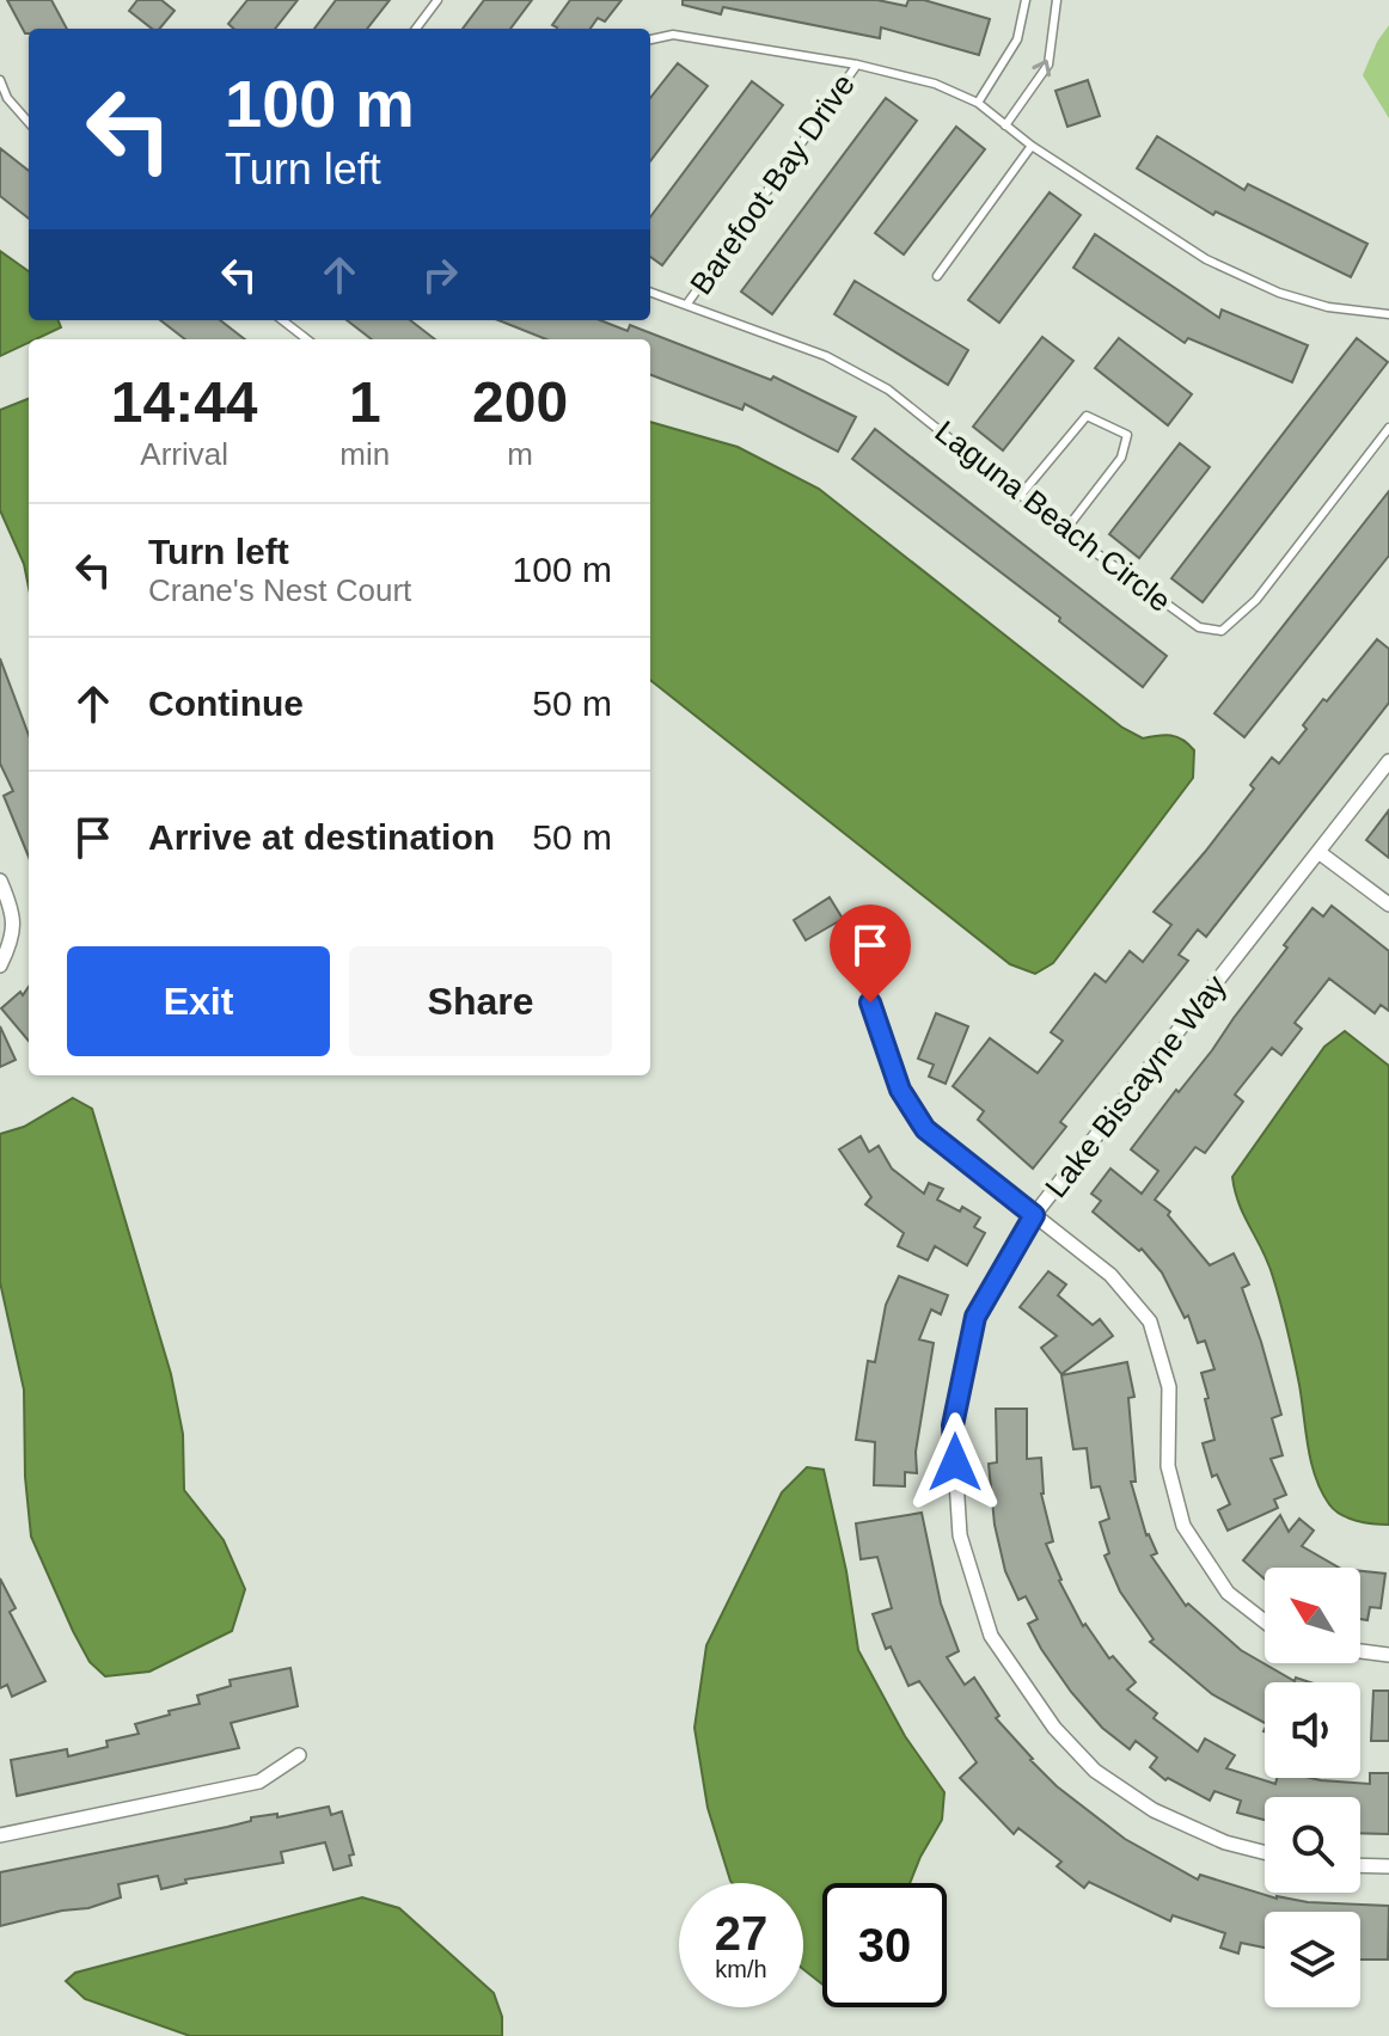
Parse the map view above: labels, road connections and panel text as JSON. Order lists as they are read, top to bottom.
{
  "streets": {
    "street": ["Lake Biscayne Way"],
    "lane": ["Barefoot Bay Drive", "Laguna Beach Circle"]
  },
  "crossings": [
    ["Barefoot Bay Drive", "Laguna Beach Circle"]
  ],
  "north": "top left",
  "page": {
    "turn": ["100 m", "Turn left"],
    "eta": [
      "14:44",
      "Arrival",
      "1",
      "min",
      "200",
      "m"
    ],
    "list": [
      {
        "name": "Turn left",
        "note": "Crane's Nest Court",
        "value": "100 m"
      },
      {
        "name": "Continue",
        "value": "50 m"
      },
      {
        "name": "Arrive at destination",
        "value": "50 m"
      }
    ],
    "buttons": ["Exit", "Share"],
    "speed": "27 km/h",
    "limit": "30"
  }
}
